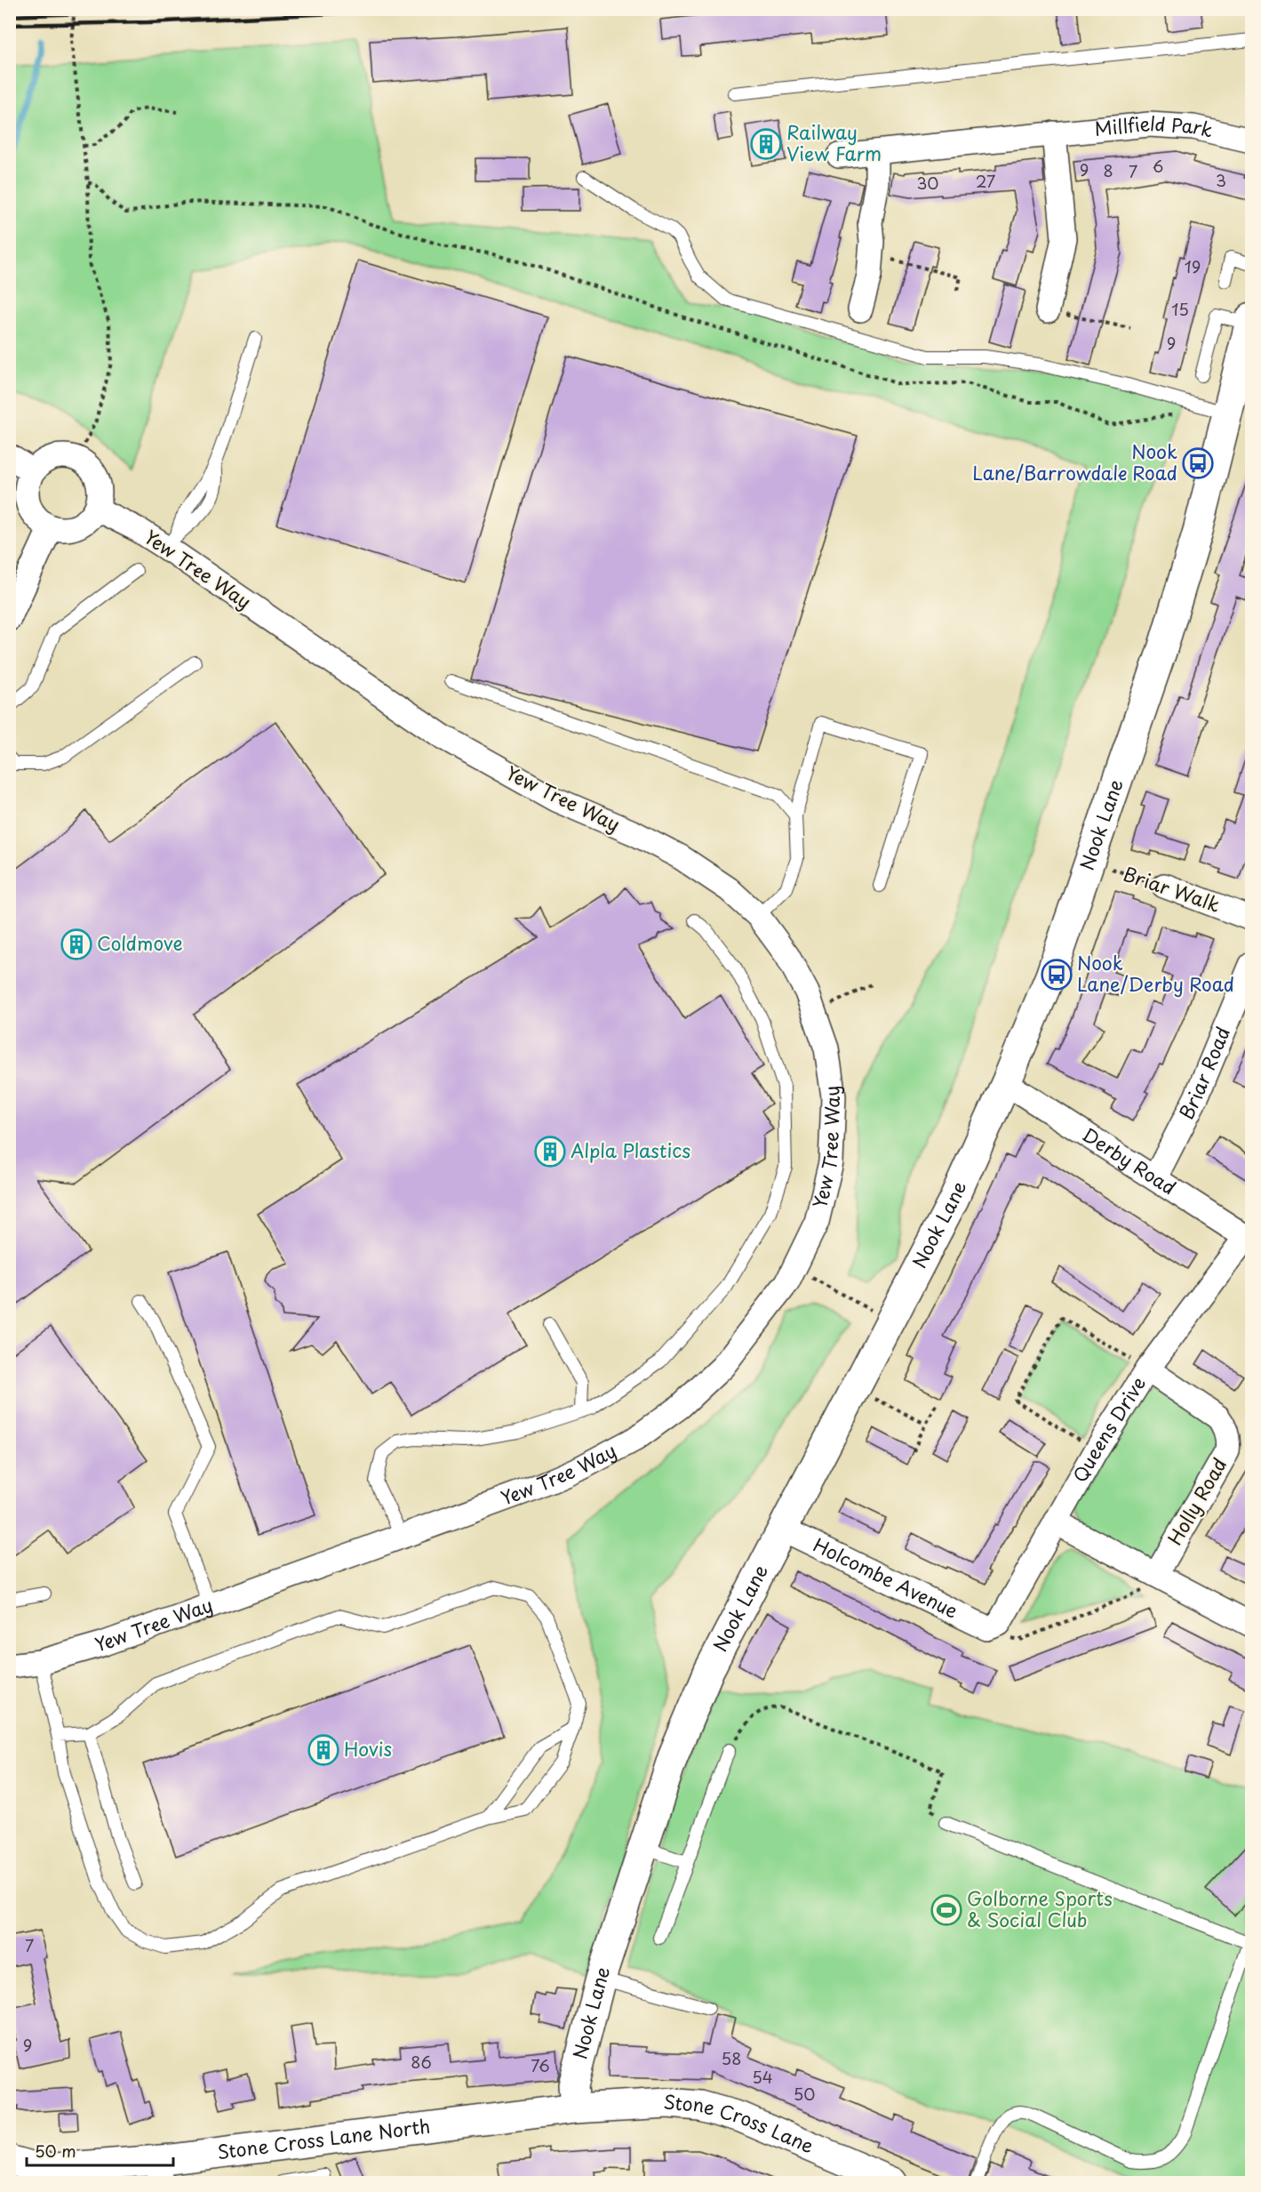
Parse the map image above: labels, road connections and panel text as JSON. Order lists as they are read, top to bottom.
{
  "streets": {
    "street": [
      "Millfield Park",
      "Yew Tree Way",
      "Nook Lane",
      "Briar Walk",
      "Briar Road",
      "Derby Road",
      "Queens Drive",
      "Holly Road",
      "Holcombe Avenue",
      "Stone Cross Lane",
      "Stone Cross Lane North"
    ]
  },
  "crossings": [
    ["Nook Lane", "Briar Walk"],
    ["Nook Lane", "Derby Road"],
    ["Nook Lane", "Holcombe Avenue"],
    ["Nook Lane", "Stone Cross Lane"],
    ["Nook Lane", "Stone Cross Lane North"],
    ["Briar Road", "Derby Road"],
    ["Derby Road", "Queens Drive"],
    ["Queens Drive", "Holly Road"],
    ["Queens Drive", "Holcombe Avenue"],
    ["Stone Cross Lane", "Stone Cross Lane North"]
  ],
  "places": {
    "building": [
      "Railway View Farm",
      "Coldmove",
      "Alpla Plastics",
      "Hovis"
    ],
    "bus stop": ["Nook Lane/Barrowdale Road", "Nook Lane/Derby Road"],
    "sports": ["Golborne Sports & Social Club"]
  },
  "house_numbers": [
    "6",
    "9",
    "8",
    "7",
    "3",
    "27",
    "30",
    "19",
    "15",
    "9",
    "7",
    "9",
    "58",
    "86",
    "76",
    "54",
    "50"
  ],
  "scale_bar": "50 m"
}
